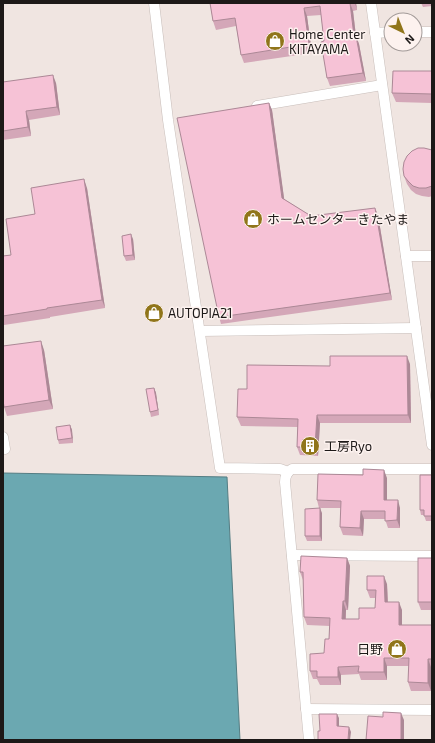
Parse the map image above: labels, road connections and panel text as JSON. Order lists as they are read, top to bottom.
{
  "places": {
    "shop": [
      "Home Center KITAYAMA",
      "ホームセンターきたやま",
      "AUTOPIA21",
      "日野"
    ],
    "building": ["工房Ryo"]
  },
  "north": "bottom right"
}
